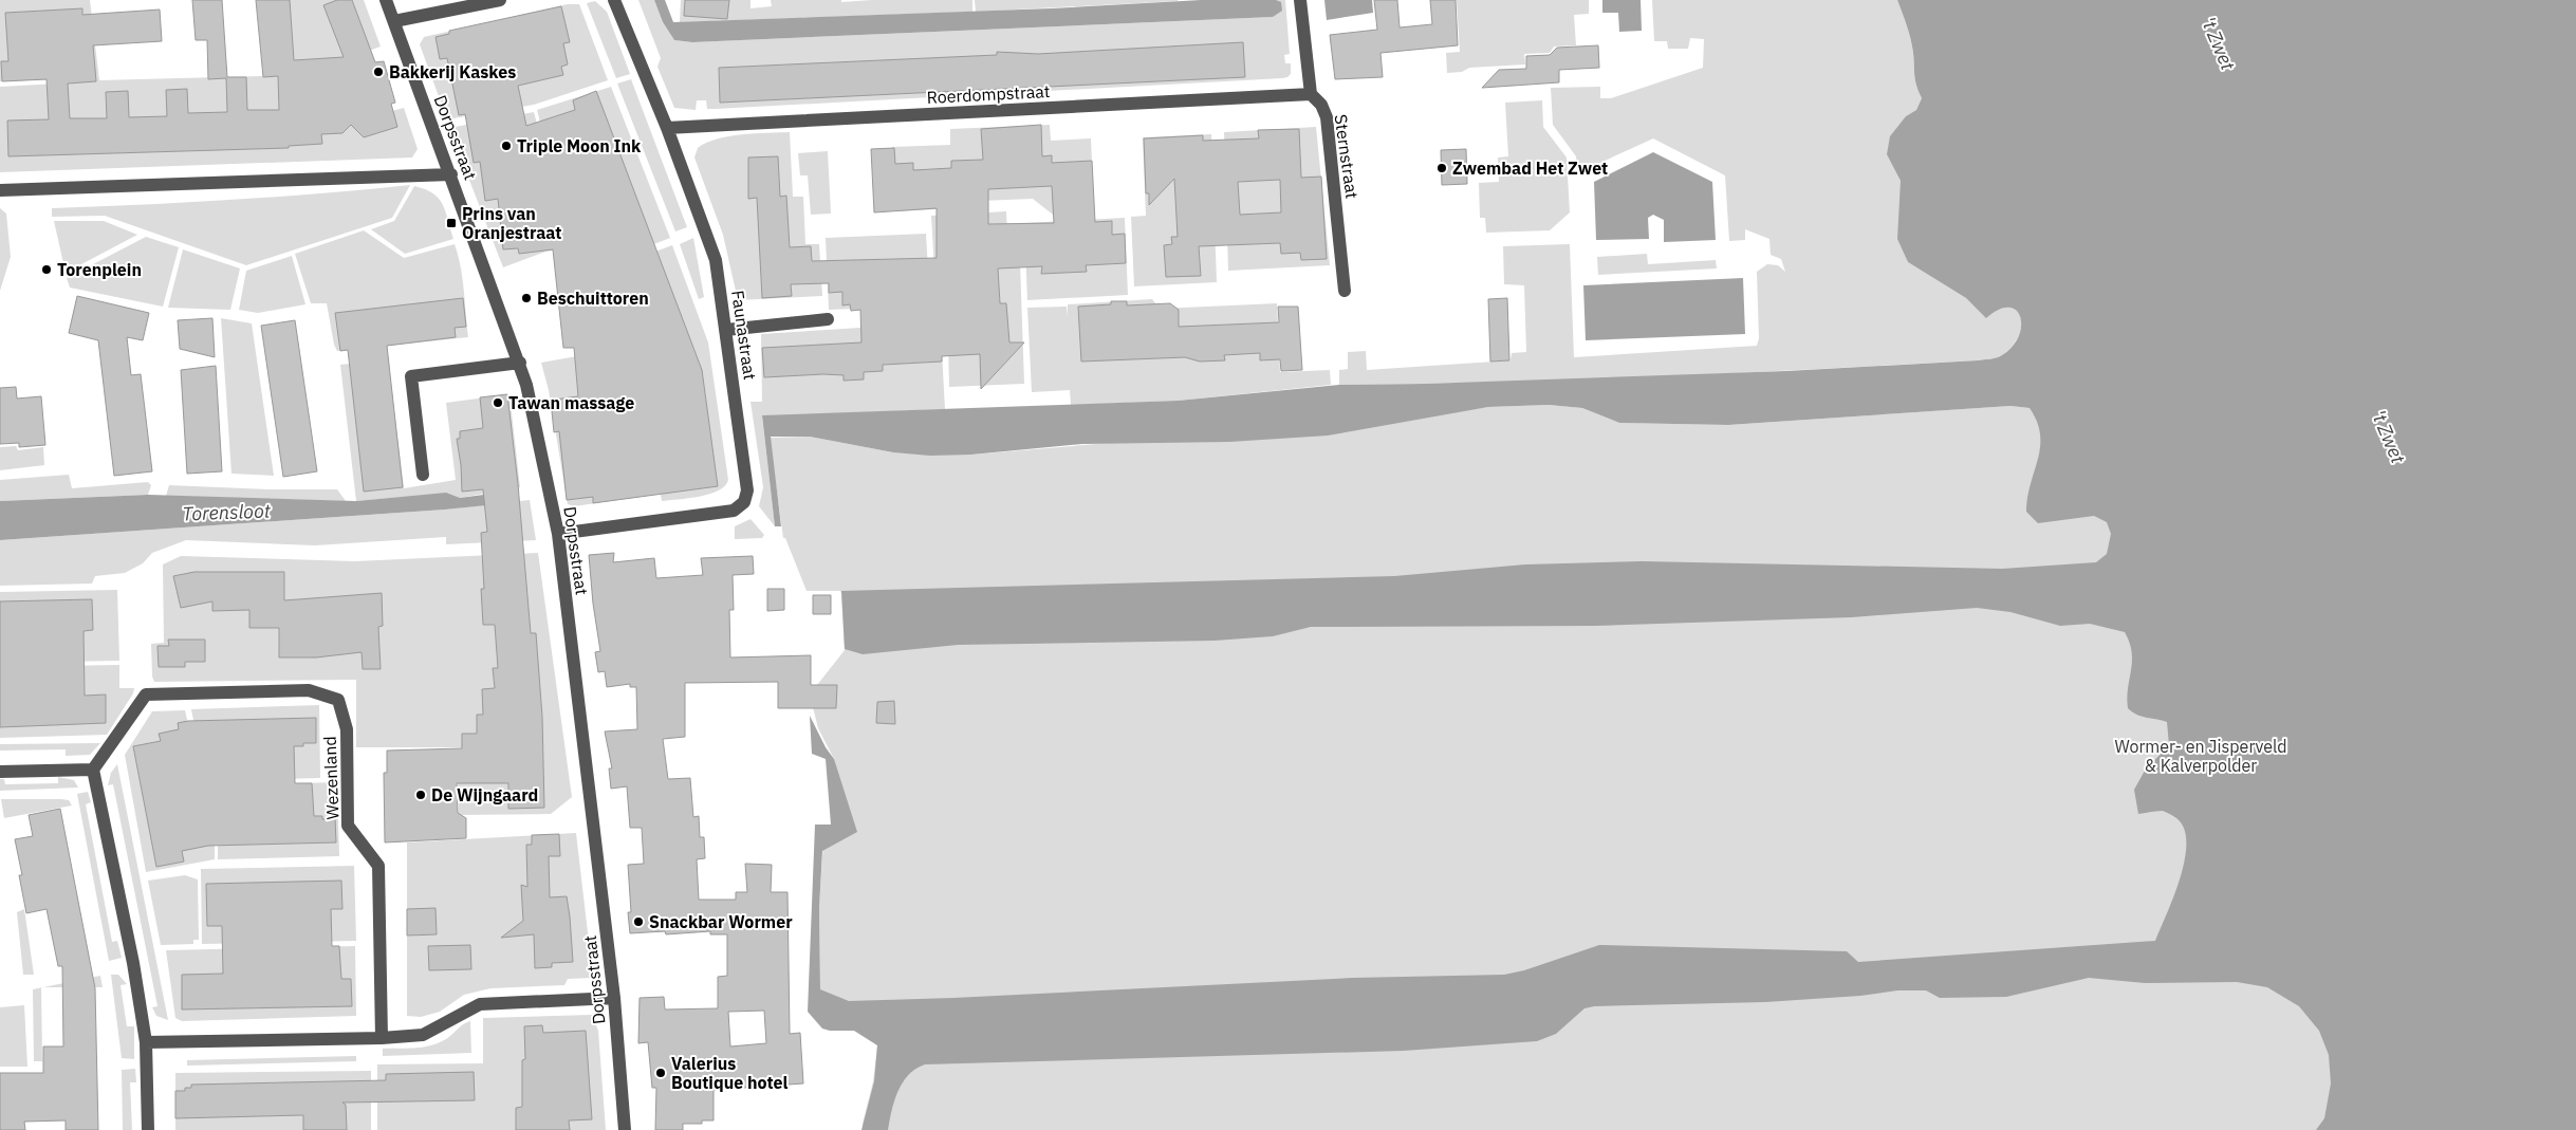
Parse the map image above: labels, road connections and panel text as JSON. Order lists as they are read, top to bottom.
{
  "streets": {
    "street": [
      "Roerdompstraat",
      "Dorpsstraat",
      "Sternstraat",
      "Faunastraat",
      "Wezenland"
    ]
  },
  "crossings": [
    ["Roerdompstraat", "Sternstraat"],
    ["Roerdompstraat", "Faunastraat"],
    ["Dorpsstraat", "Faunastraat"]
  ],
  "water": ["'t Zwet", "Torensloot"],
  "parks": ["Wormer- en Jisperveld & Kalverpolder"],
  "places": {
    "other": [
      "Bakkerij Kaskes",
      "Triple Moon Ink",
      "Zwembad Het Zwet",
      "Torenplein",
      "Beschuittoren",
      "Tawan massage",
      "De Wijngaard",
      "Snackbar Wormer",
      "Valerius Boutique hotel"
    ],
    "transit": ["Prins van Oranjestraat"]
  }
}
